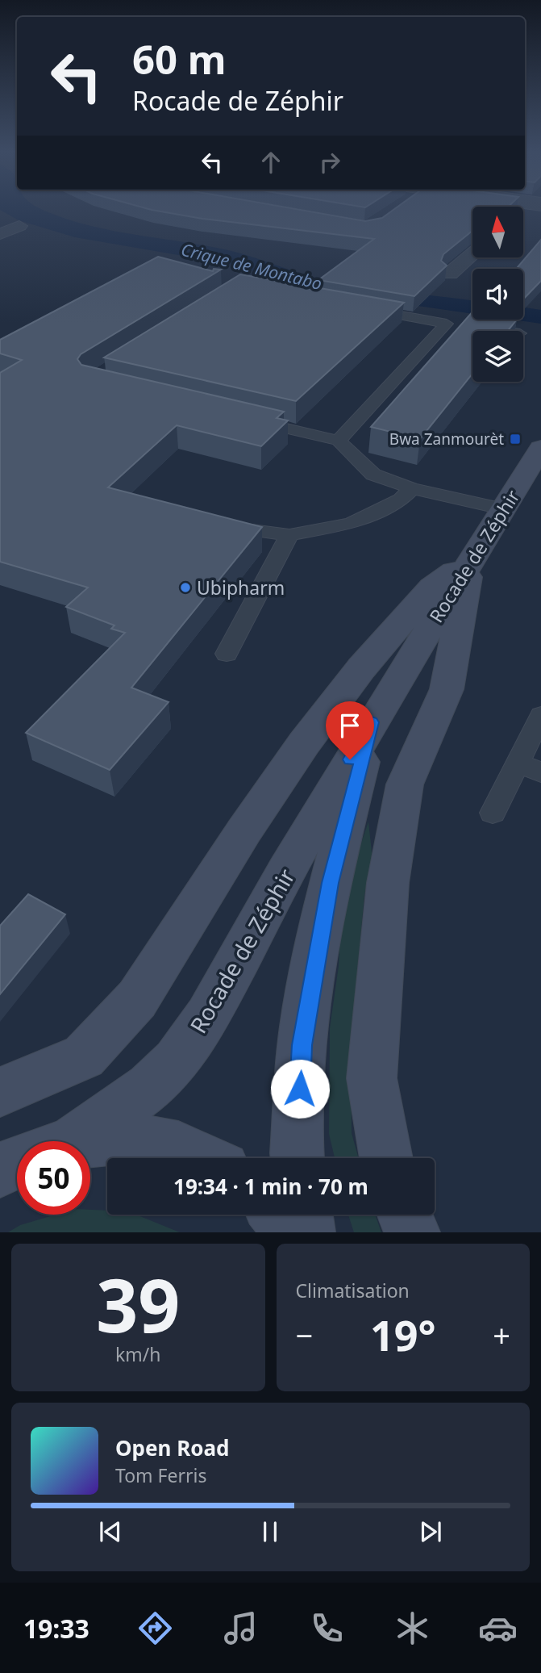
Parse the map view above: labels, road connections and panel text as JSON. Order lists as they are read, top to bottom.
{
  "streets": {
    "main road": ["Rocade de Zéphir"]
  },
  "water": ["Crique de Montabo"],
  "places": {
    "transit": ["Bwa Zanmourèt"],
    "other": ["Ubipharm"]
  },
  "north": "top",
  "page": {
    "turn": ["60 m", "Rocade de Zéphir"],
    "limit": "50",
    "trip": "19:34 · 1 min · 70 m",
    "tile": [
      ["39", "km/h"],
      "Climatisation"
    ],
    "heat": ["−", "19°", "+"],
    "song": ["Open Road", "Tom Ferris"],
    "tabs": "19:33"
  }
}
